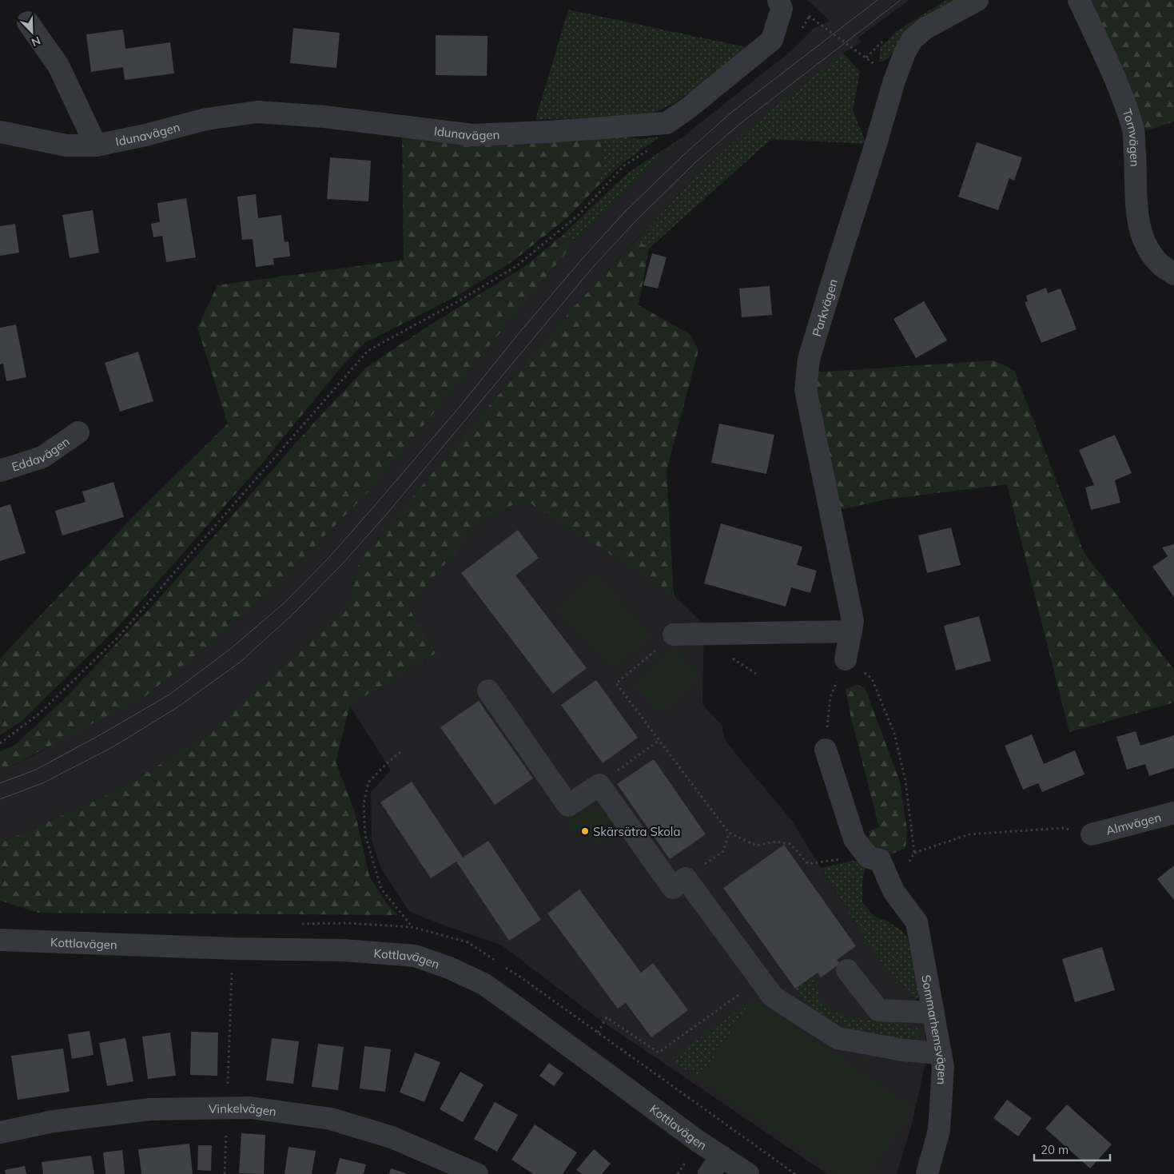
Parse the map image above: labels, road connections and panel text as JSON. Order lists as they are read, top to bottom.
{
  "streets": {
    "street": [
      "Idunavägen",
      "Tornvägen",
      "Parkvägen",
      "Eddavägen",
      "Almvägen",
      "Kottlavägen",
      "Sommarhemsvägen",
      "Vinkelvägen"
    ]
  },
  "places": ["Skärsätra Skola"],
  "scale_bar": "20 m",
  "north": "bottom right"
}
